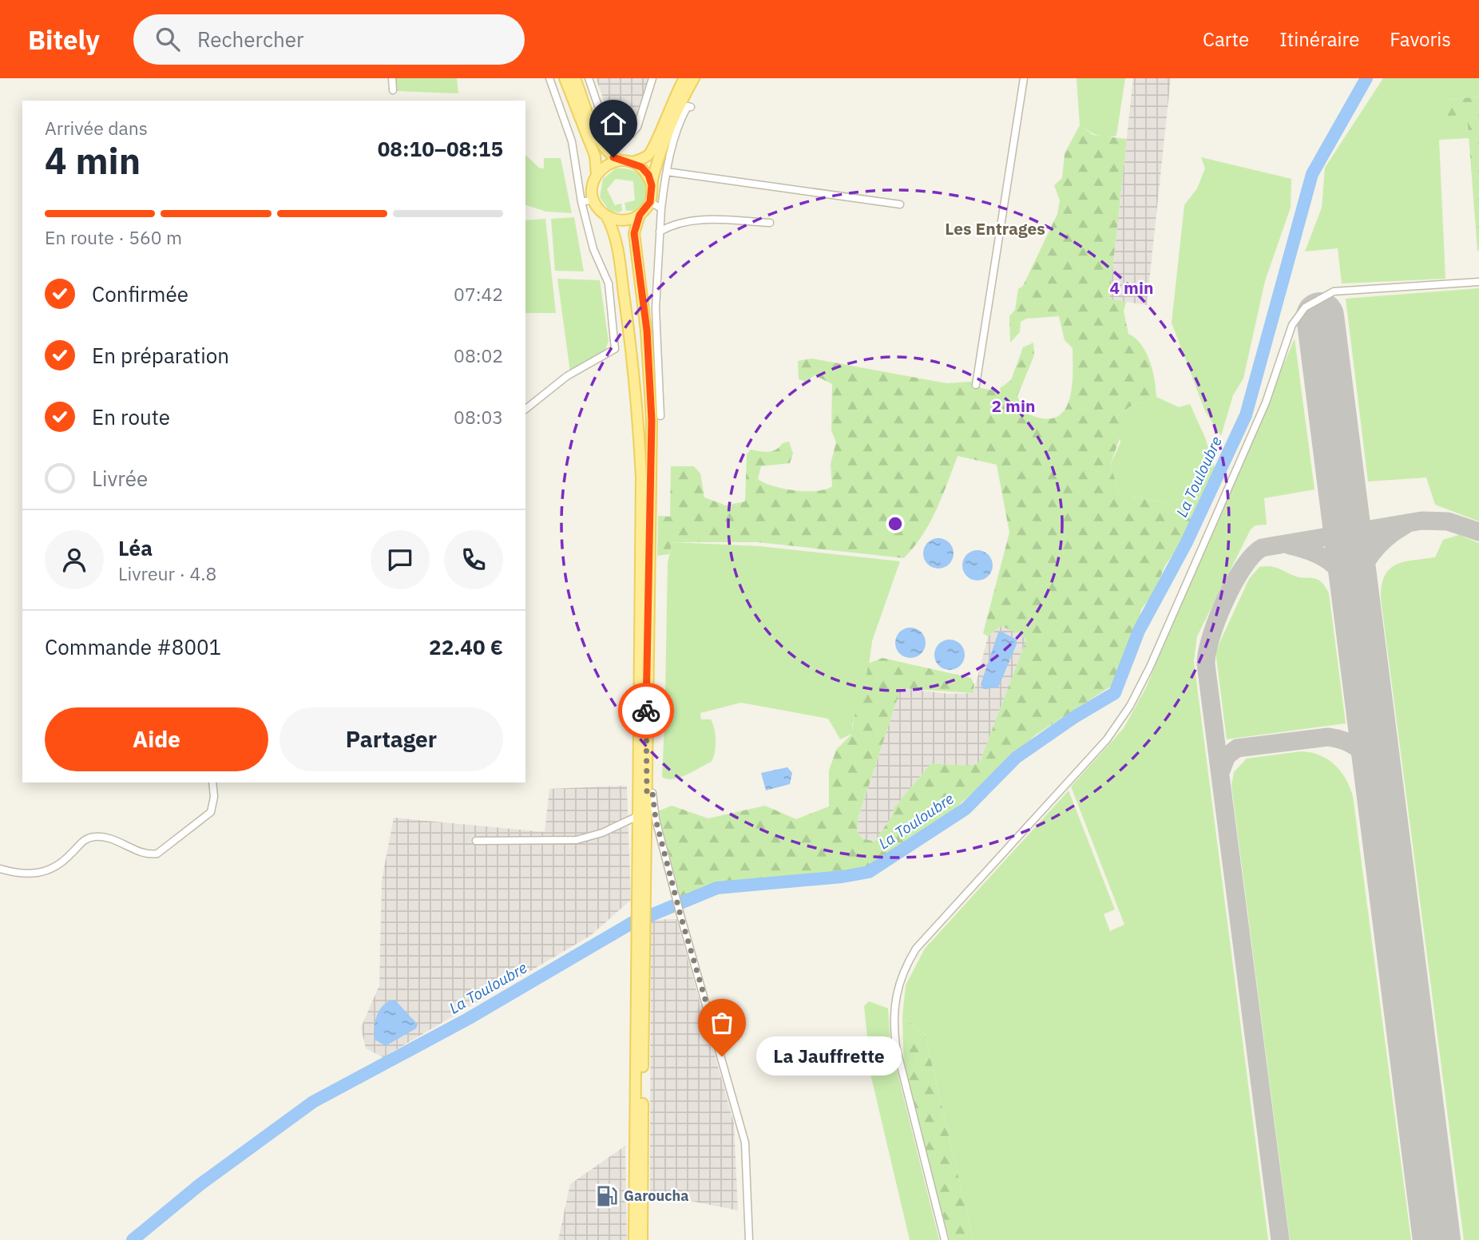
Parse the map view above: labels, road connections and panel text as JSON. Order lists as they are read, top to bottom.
{
  "districts": ["Les Entrages"],
  "water": ["La Touloubre"],
  "places": {
    "other": ["La Jauffrette"],
    "fuel station": ["Garoucha"]
  },
  "page": {
    "header": "Bitely",
    "search": "Rechercher",
    "nav": ["Carte", "Itinéraire", "Favoris"],
    "heading": ["4 min", "Arrivée dans", "08:10–08:15"],
    "panel": [
      "Léa",
      "Livreur · 4.8",
      "Commande #8001",
      "22.40 €"
    ],
    "bar": "En route · 560 m",
    "list": [
      ["Confirmée", "07:42"],
      ["En préparation", "08:02"],
      ["En route", "08:03"],
      "Livrée"
    ],
    "buttons": ["Aide", "Partager"],
    "bubble": "La Jauffrette"
  },
  "rings": ["4 min", "2 min"]
}
